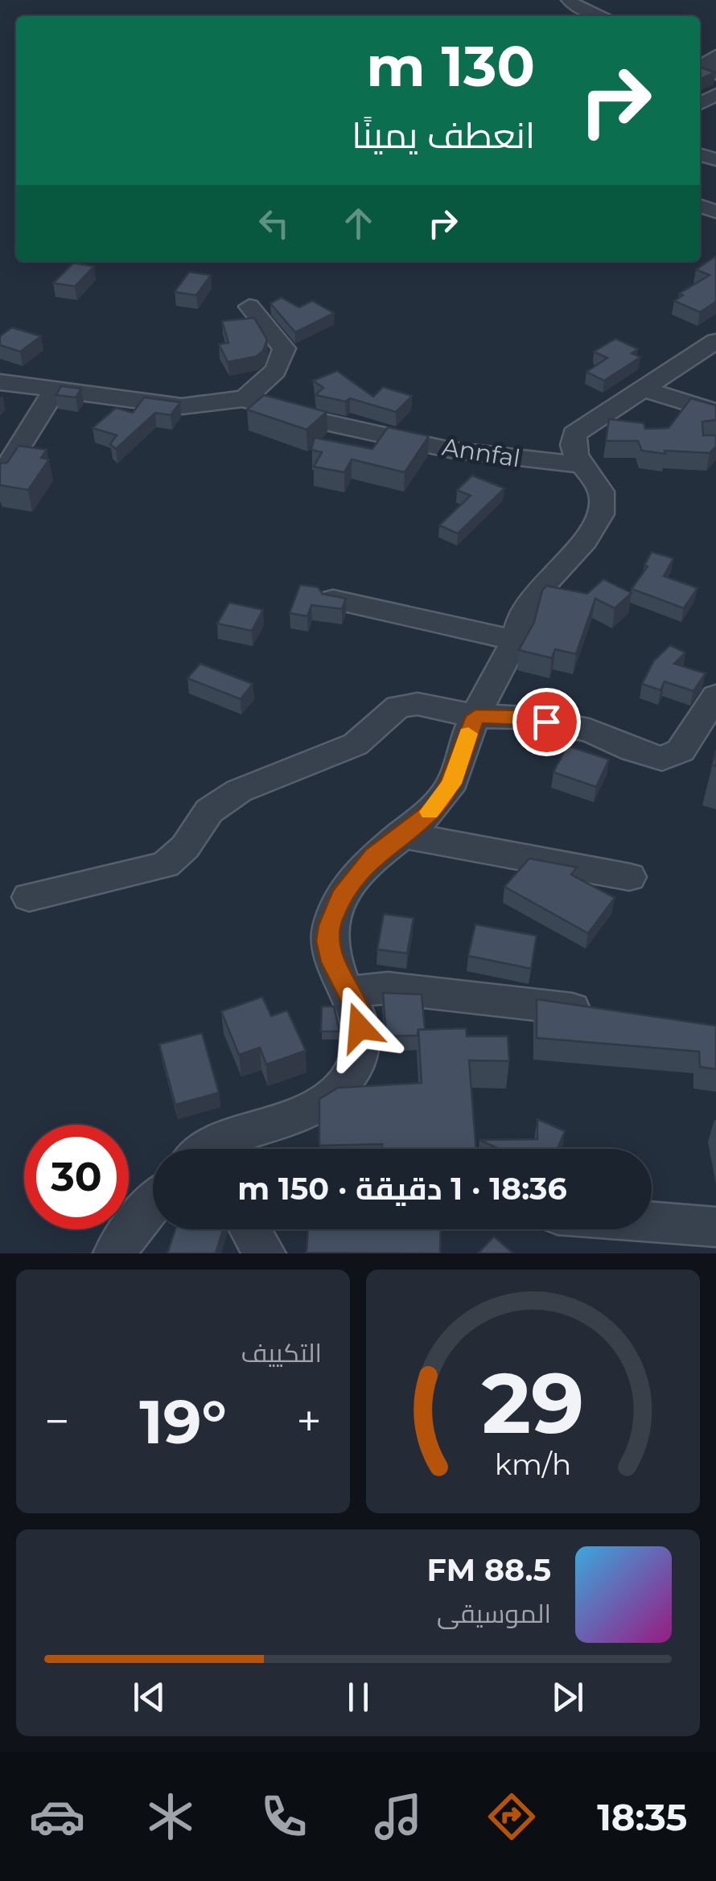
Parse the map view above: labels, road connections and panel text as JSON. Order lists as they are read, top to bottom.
{
  "streets": {
    "street": ["Annfal"]
  },
  "page": {
    "turn": ["130 m", "انعطف يمينًا"],
    "limit": "30",
    "trip": "18:36 · 1 دقيقة · 150 m",
    "tile": "التكييف",
    "heat": ["−", "19°", "+"],
    "song": ["88.5 FM", "الموسيقى"],
    "tabs": "18:35",
    "gauge": ["29", "km/h"]
  }
}
